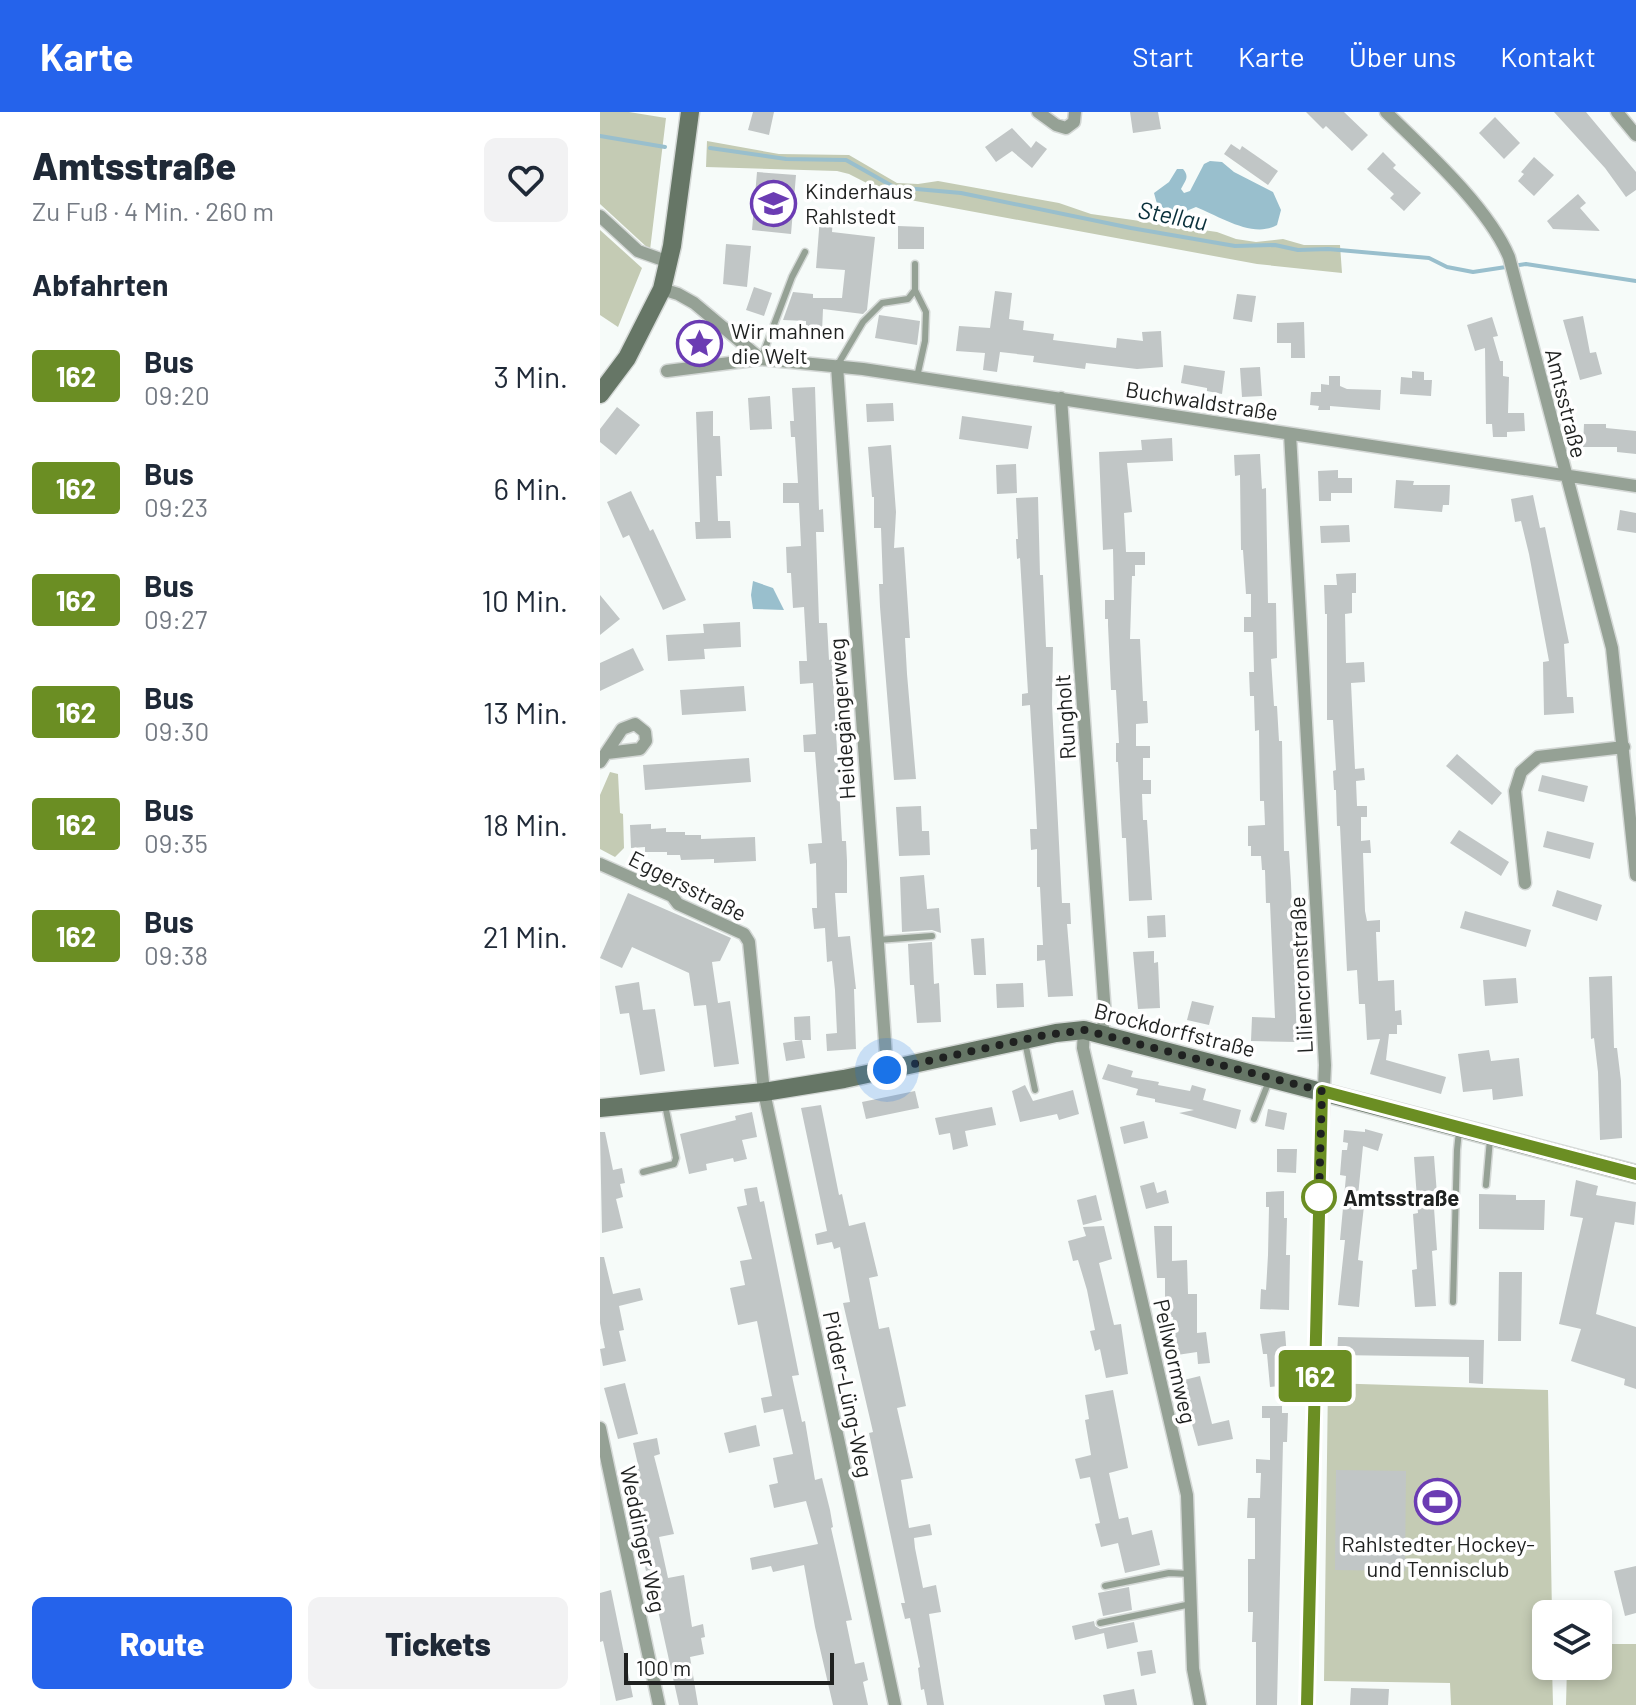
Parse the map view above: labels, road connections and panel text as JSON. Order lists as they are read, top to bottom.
{
  "streets": {
    "street": [
      "Buchwaldstraße",
      "Amtsstraße",
      "Rungholt",
      "Heidegängerweg",
      "Eggersstraße",
      "Liliencronstraße",
      "Brockdorffstraße",
      "Pellwormweg",
      "Pidder-Lüng-Weg",
      "Weddinger Weg"
    ]
  },
  "crossings": [
    ["Buchwaldstraße", "Amtsstraße"],
    ["Buchwaldstraße", "Rungholt"],
    ["Buchwaldstraße", "Heidegängerweg"],
    ["Buchwaldstraße", "Liliencronstraße"],
    ["Rungholt", "Brockdorffstraße"],
    ["Rungholt", "Pellwormweg"],
    ["Heidegängerweg", "Brockdorffstraße"],
    ["Eggersstraße", "Brockdorffstraße"],
    ["Eggersstraße", "Pidder-Lüng-Weg"],
    ["Liliencronstraße", "Brockdorffstraße"],
    ["Brockdorffstraße", "Pellwormweg"],
    ["Brockdorffstraße", "Pidder-Lüng-Weg"]
  ],
  "water": ["Stellau"],
  "places": {
    "school or university": ["Kinderhaus Rahlstedt"],
    "place": ["Wir mahnen die Welt"],
    "other": ["Amtsstraße"],
    "sports": ["Rahlstedter Hockey- und Tennisclub"]
  },
  "lines": ["bus line 162"],
  "scale_bar": "100 m",
  "page": {
    "header": "Karte",
    "nav": [
      "Start",
      "Karte",
      "Über uns",
      "Kontakt"
    ],
    "heading": [
      ["Amtsstraße", "Zu Fuß · 4 Min. · 260 m"],
      "Abfahrten"
    ],
    "on_map": "162",
    "list": [
      {
        "mark": "162",
        "name": "Bus",
        "note": "09:20",
        "value": "3 Min."
      },
      {
        "mark": "162",
        "name": "Bus",
        "note": "09:23",
        "value": "6 Min."
      },
      {
        "mark": "162",
        "name": "Bus",
        "note": "09:27",
        "value": "10 Min."
      },
      {
        "mark": "162",
        "name": "Bus",
        "note": "09:30",
        "value": "13 Min."
      },
      {
        "mark": "162",
        "name": "Bus",
        "note": "09:35",
        "value": "18 Min."
      },
      {
        "mark": "162",
        "name": "Bus",
        "note": "09:38",
        "value": "21 Min."
      }
    ],
    "buttons": ["Route", "Tickets"],
    "scale": "100 m"
  }
}
